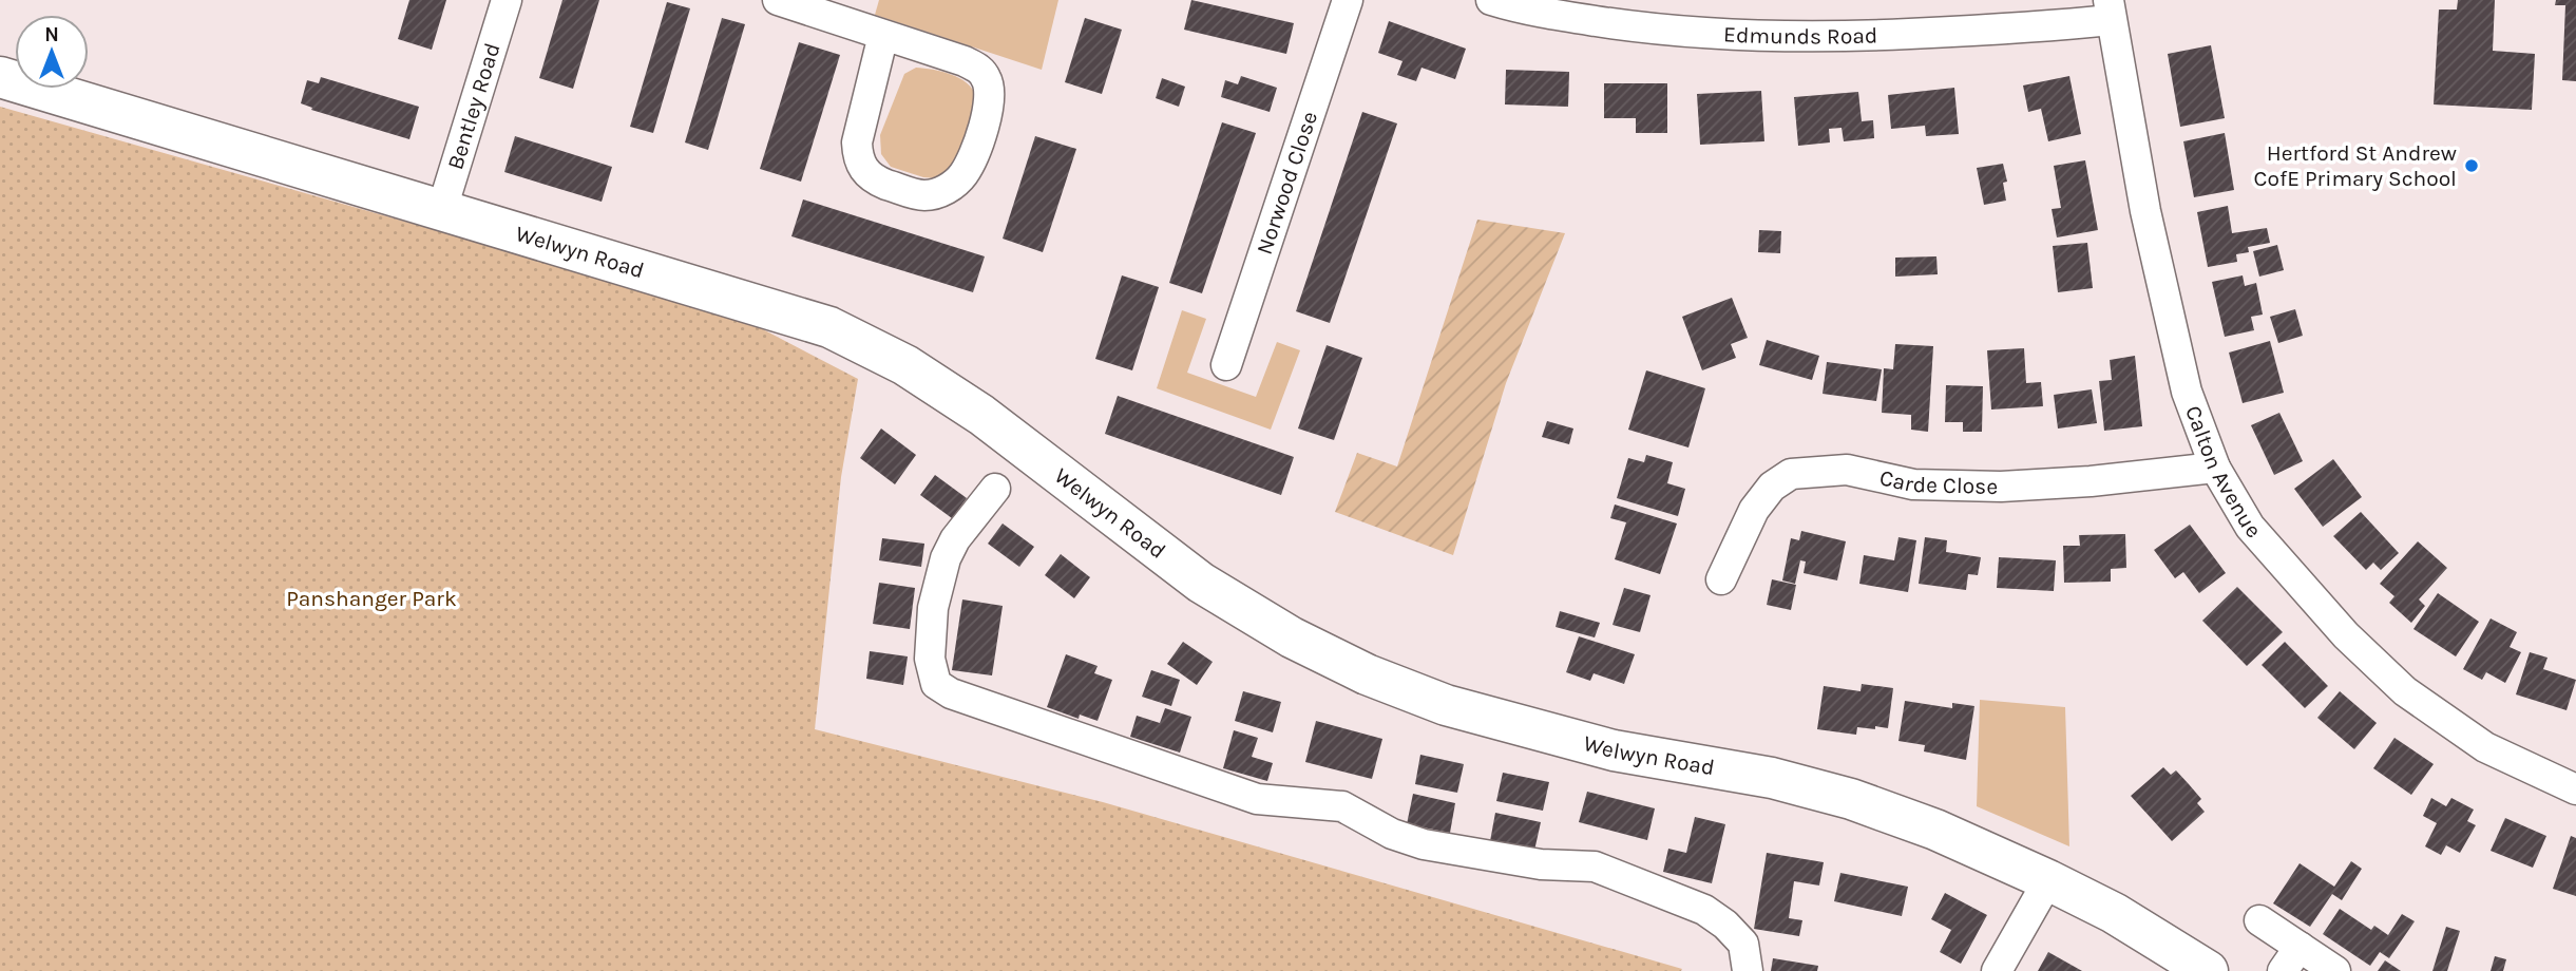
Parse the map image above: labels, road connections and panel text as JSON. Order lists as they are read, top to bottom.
{
  "streets": {
    "main road": ["Welwyn Road"],
    "street": [
      "Edmunds Road",
      "Bentley Road",
      "Norwood Close",
      "Calton Avenue",
      "Carde Close"
    ]
  },
  "crossings": [
    ["Edmunds Road", "Calton Avenue"],
    ["Bentley Road", "Welwyn Road"],
    ["Calton Avenue", "Carde Close"]
  ],
  "parks": ["Panshanger Park"],
  "places": ["Hertford St Andrew CofE Primary School"],
  "north": "top"
}
